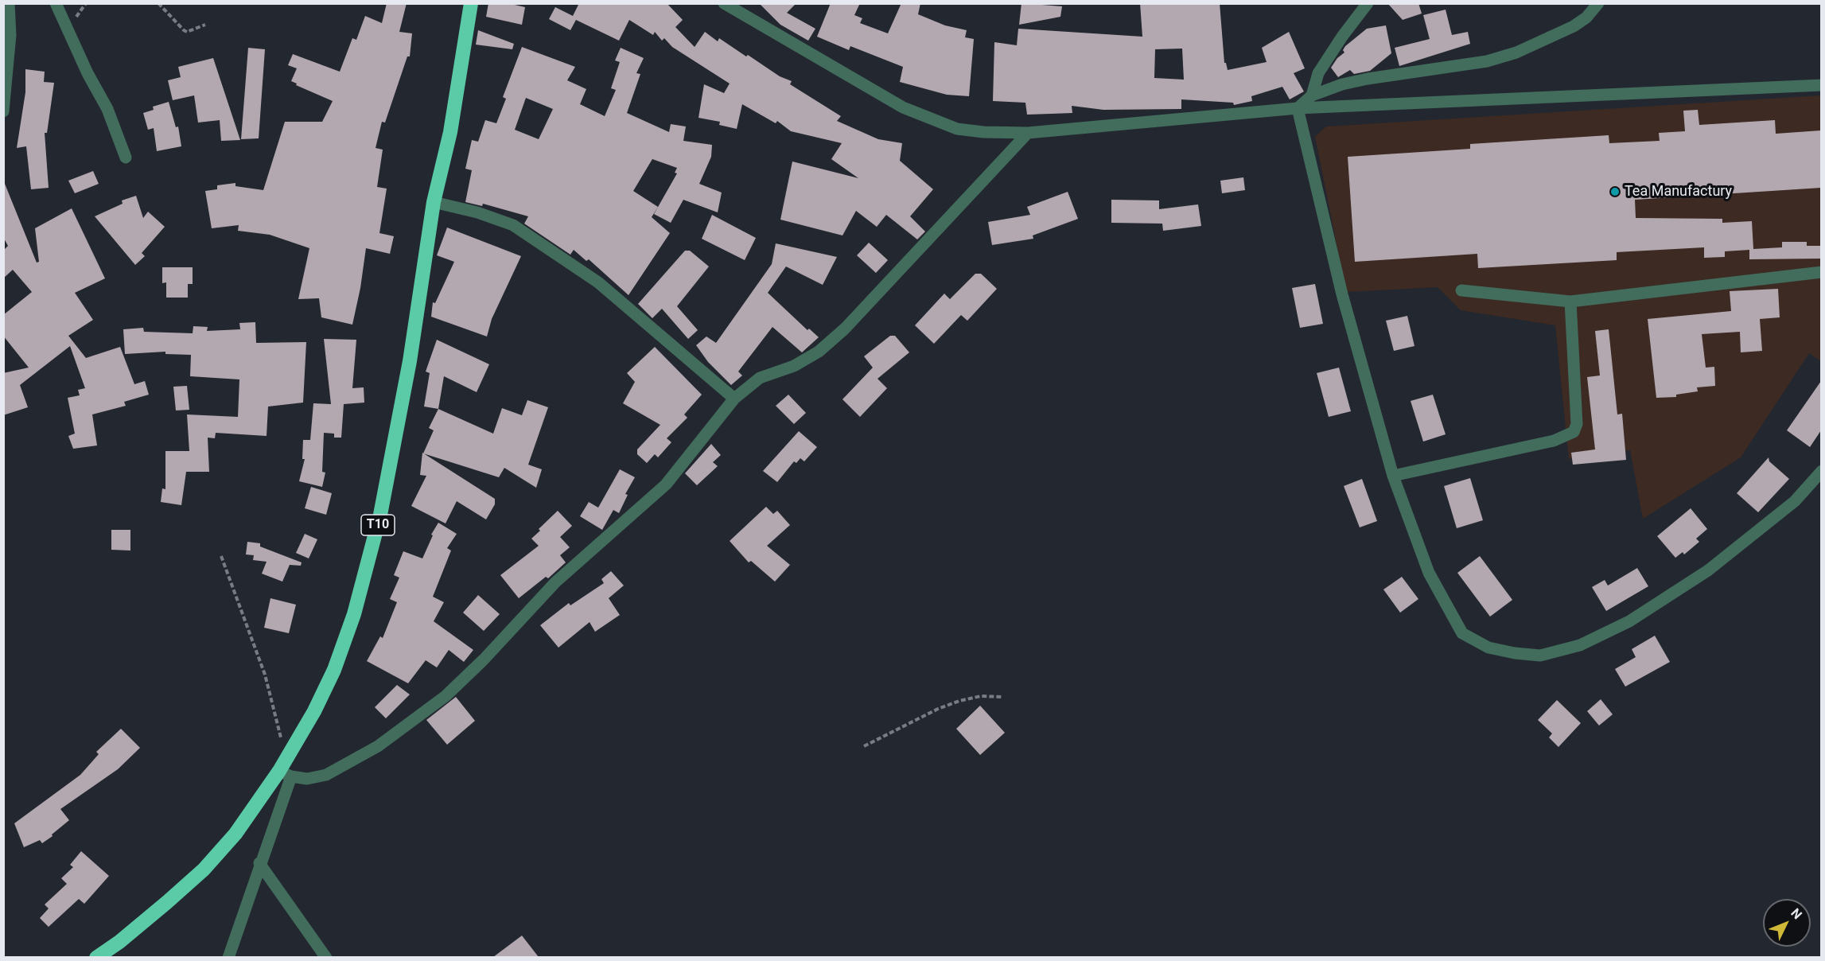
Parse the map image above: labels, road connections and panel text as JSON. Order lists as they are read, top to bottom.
{
  "streets": {
    "highway": ["T10"]
  },
  "places": ["Tea Manufactury"],
  "north": "top right"
}
